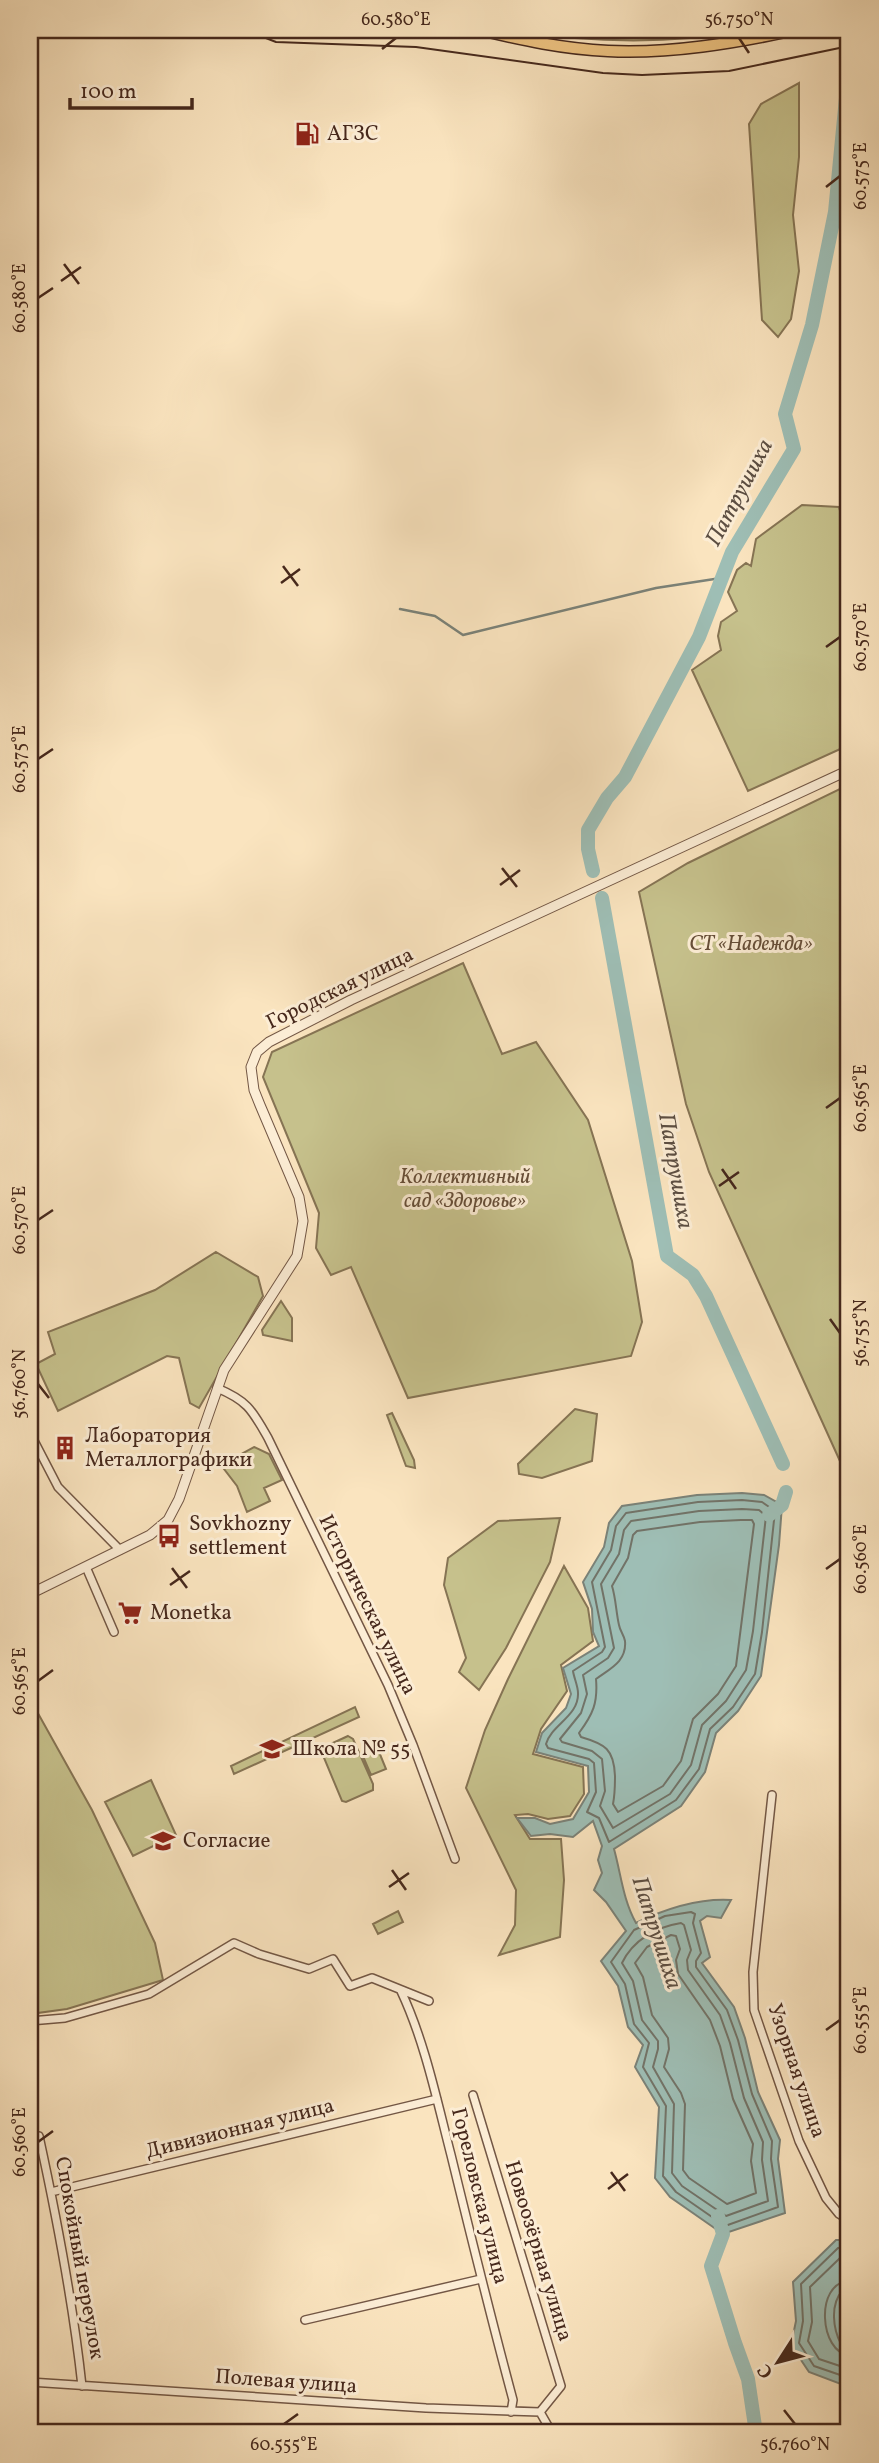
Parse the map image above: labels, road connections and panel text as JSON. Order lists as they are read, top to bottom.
{
  "streets": {
    "street": [
      "Городская улица",
      "Историческая улица",
      "Узорная улица",
      "Дивизионная улица",
      "Гореловская улица",
      "Новоозёрная улица",
      "Спокойный переулок",
      "Полевая улица"
    ]
  },
  "crossings": [
    ["Городская улица", "Историческая улица"],
    ["Дивизионная улица", "Гореловская улица"],
    ["Дивизионная улица", "Спокойный переулок"],
    ["Гореловская улица", "Полевая улица"],
    ["Новоозёрная улица", "Полевая улица"],
    ["Спокойный переулок", "Полевая улица"]
  ],
  "water": ["Патрушиха"],
  "parks": ["СТ «Надежда»", "Коллективный сад «Здоровье»"],
  "places": {
    "fuel station": ["АГЗС"],
    "building": ["Лаборатория Металлографики"],
    "bus stop": ["Sovkhozny settlement"],
    "supermarket": ["Monetka"],
    "school or university": ["Школа № 55", "Согласие"]
  },
  "scale_bar": "100 m",
  "north": "bottom left",
  "coordinates": [
    "60.580°E",
    "56.750°N",
    "60.575°E",
    "60.570°E",
    "60.565°E",
    "56.755°N",
    "56.760°N",
    "60.560°E",
    "60.555°E"
  ]
}
